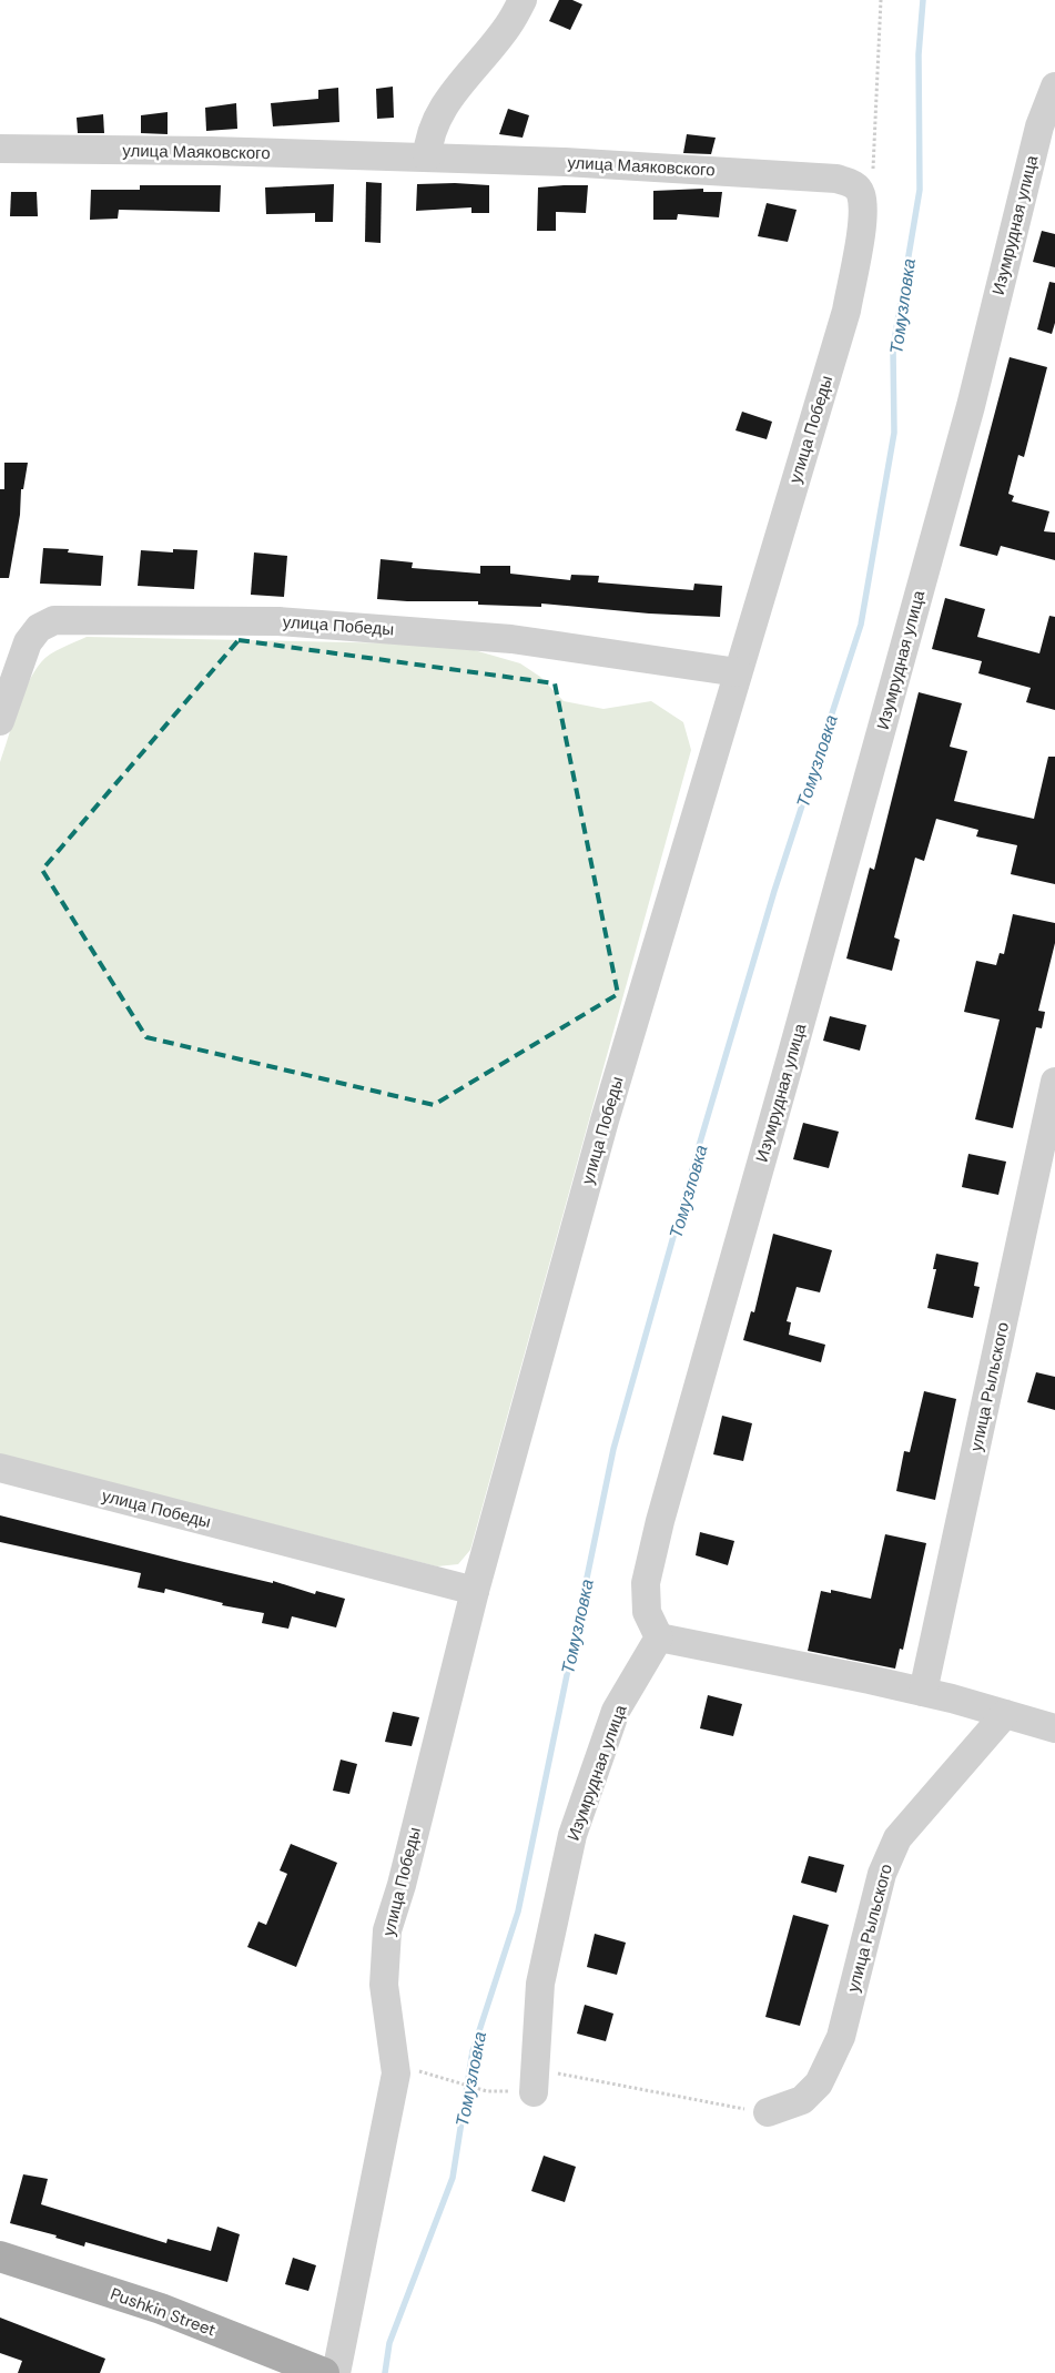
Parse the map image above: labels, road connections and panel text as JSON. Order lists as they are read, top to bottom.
{
  "streets": {
    "main road": ["Pushkin Street"],
    "street": [
      "улица Маяковского",
      "Изумрудная улица",
      "улица Победы",
      "улица Рыльского"
    ]
  },
  "crossings": [
    ["улица Маяковского", "улица Победы"]
  ],
  "water": ["Томузловка"]
}
